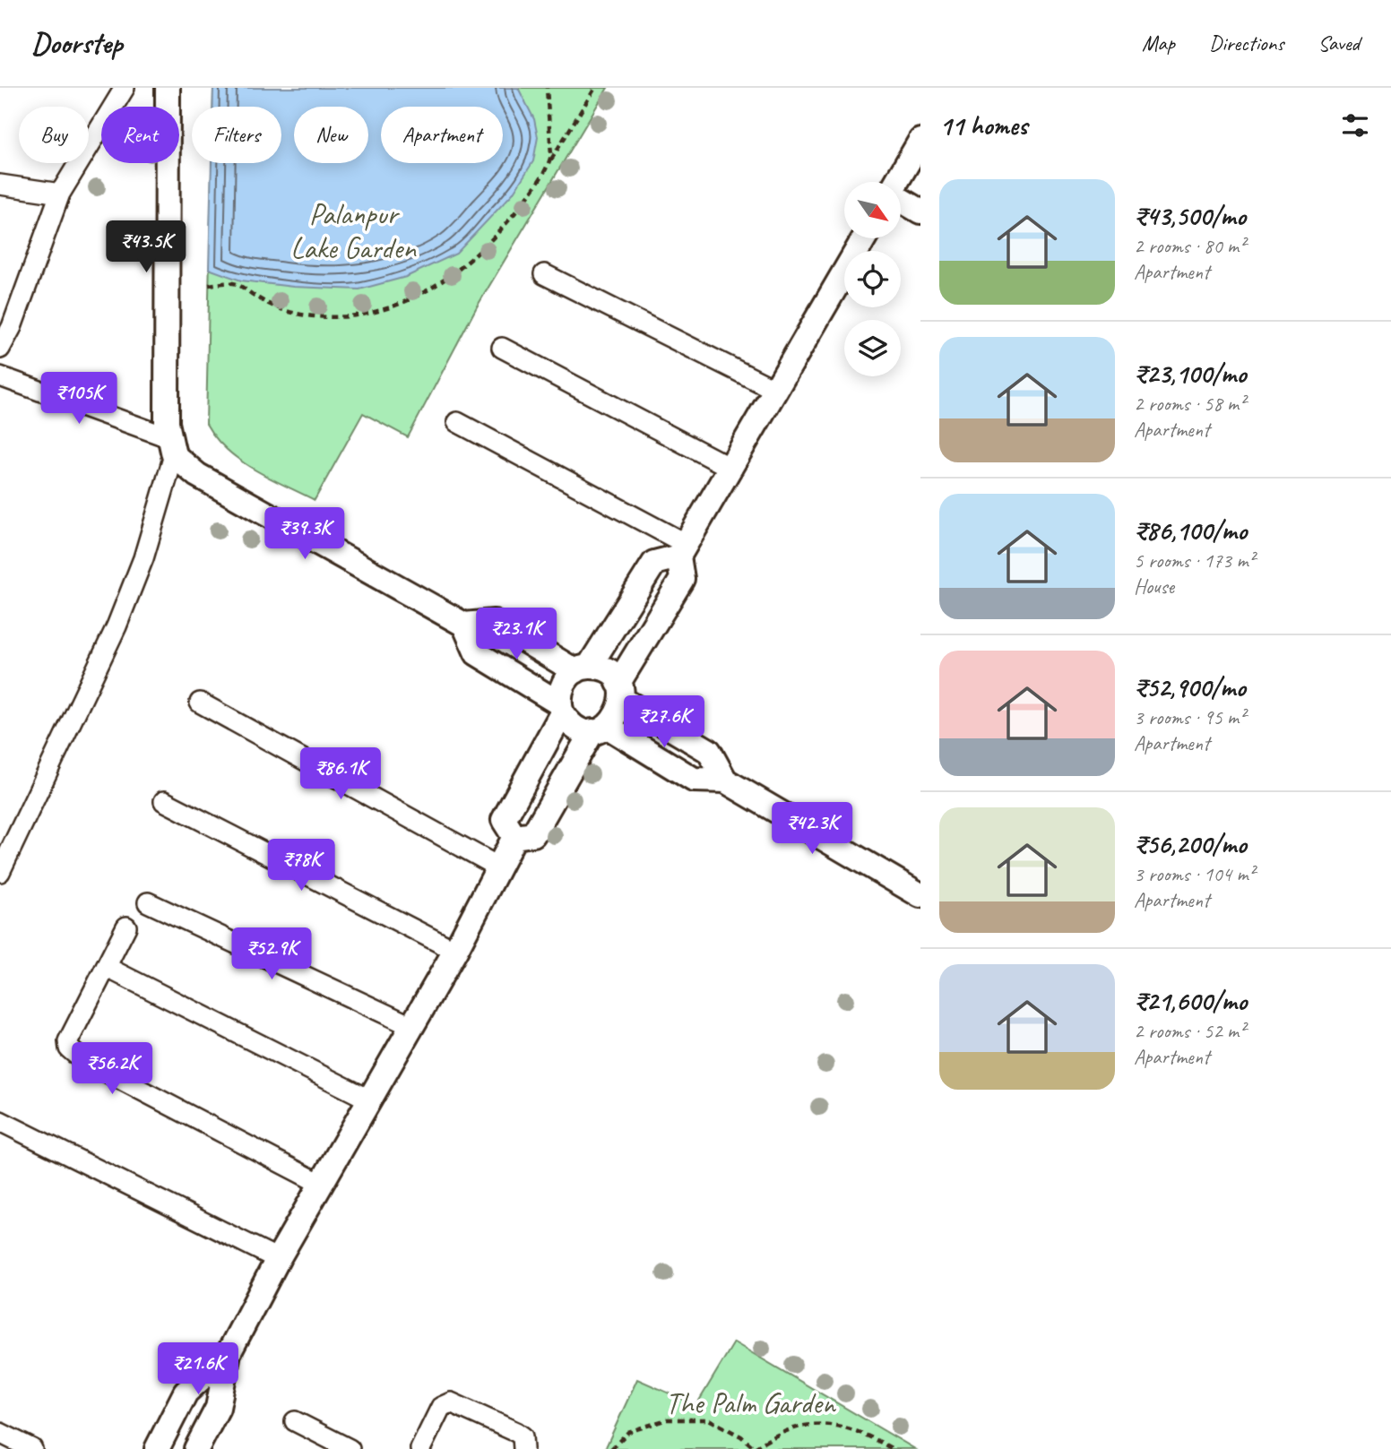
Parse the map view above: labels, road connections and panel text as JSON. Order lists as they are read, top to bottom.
{
  "parks": ["Palanpur Lake Garden", "The Palm Garden"],
  "north": "bottom right",
  "page": {
    "header": "Doorstep",
    "nav": ["Map", "Directions", "Saved"],
    "heading": "11 homes",
    "chip": [
      "Buy",
      "Rent",
      "Filters",
      "New",
      "Apartment"
    ],
    "list": [
      {
        "name": "₹43,500/mo",
        "note": "2 rooms · 80 m² · Apartment"
      },
      {
        "name": "₹23,100/mo",
        "note": "2 rooms · 58 m² · Apartment"
      },
      {
        "name": "₹86,100/mo",
        "note": "5 rooms · 173 m² · House"
      },
      {
        "name": "₹52,900/mo",
        "note": "3 rooms · 95 m² · Apartment"
      },
      {
        "name": "₹56,200/mo",
        "note": "3 rooms · 104 m² · Apartment"
      },
      {
        "name": "₹21,600/mo",
        "note": "2 rooms · 52 m² · Apartment"
      }
    ],
    "price": [
      "₹43.5K",
      "₹105K",
      "₹39.3K",
      "₹23.1K",
      "₹27.6K",
      "₹86.1K",
      "₹42.3K",
      "₹78K",
      "₹52.9K",
      "₹56.2K",
      "₹21.6K"
    ]
  }
}
